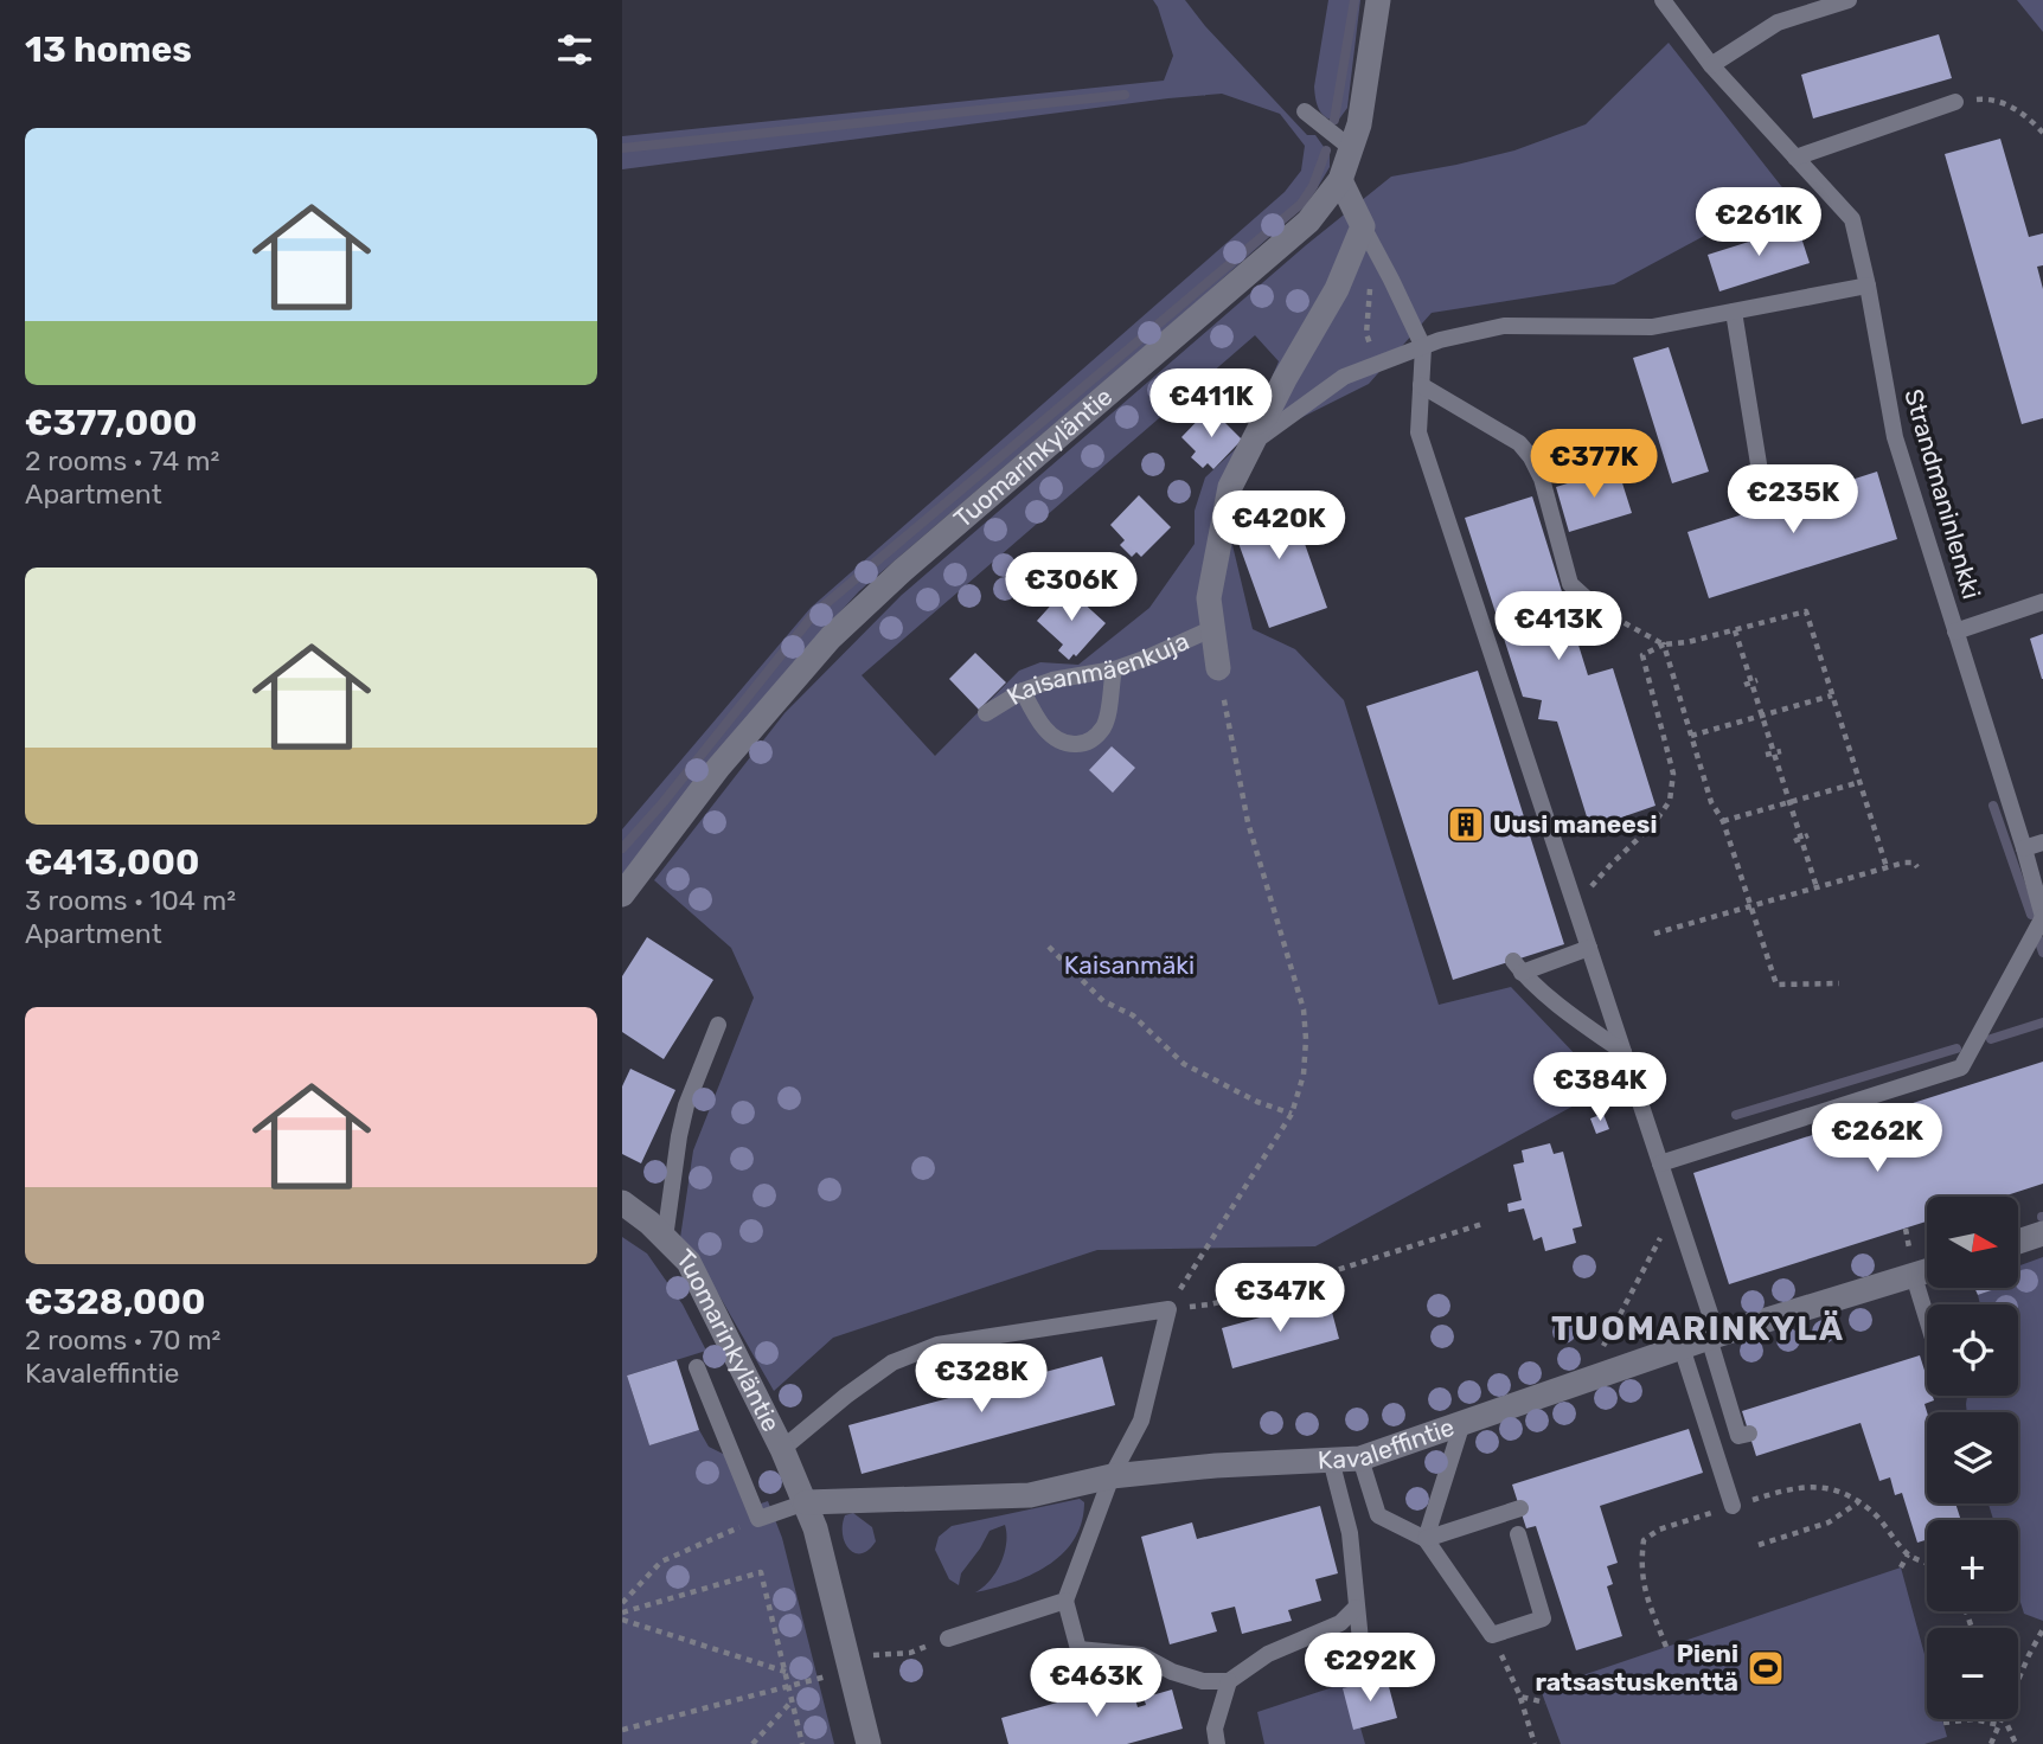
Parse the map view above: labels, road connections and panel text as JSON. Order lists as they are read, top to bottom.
{
  "streets": {
    "street": ["Tuomarinkyläntie", "Kaisanmäenkuja", "Kavaleffintie"],
    "lane": ["Strandmaninlenkki"]
  },
  "crossings": [
    ["Tuomarinkyläntie", "Kavaleffintie"]
  ],
  "districts": ["TUOMARINKYLÄ"],
  "parks": ["Kaisanmäki"],
  "places": {
    "building": ["Uusi maneesi"],
    "sports": ["Pieni ratsastuskenttä"]
  },
  "north": "right",
  "page": {
    "heading": "13 homes",
    "list": [
      {
        "name": "€377,000",
        "note": "2 rooms · 74 m² · Apartment"
      },
      {
        "name": "€413,000",
        "note": "3 rooms · 104 m² · Apartment"
      },
      {
        "name": "€328,000",
        "note": "2 rooms · 70 m² · Kavaleffintie"
      }
    ],
    "price": [
      "€261K",
      "€411K",
      "€377K",
      "€235K",
      "€420K",
      "€306K",
      "€413K",
      "€384K",
      "€262K",
      "€347K",
      "€328K",
      "€292K",
      "€463K"
    ],
    "map_buttons": ["+", "−"]
  }
}
